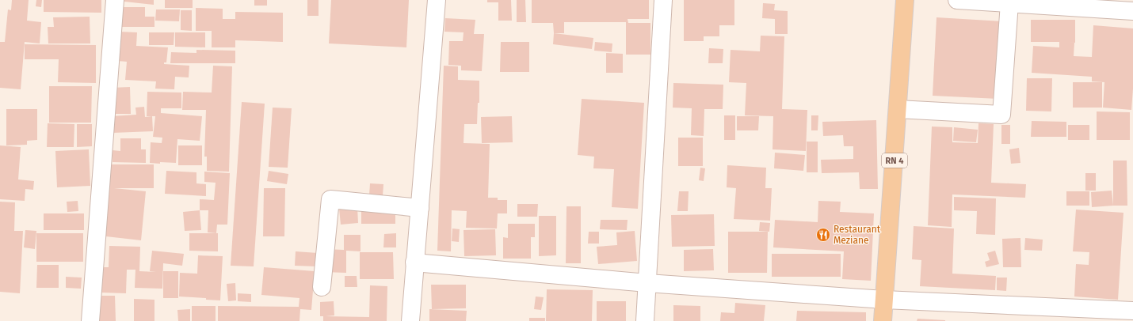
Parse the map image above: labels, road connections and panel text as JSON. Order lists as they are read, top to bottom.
{
  "streets": {
    "main road": ["RN 4"]
  },
  "places": {
    "restaurant": ["Restaurant Meziane"]
  }
}
